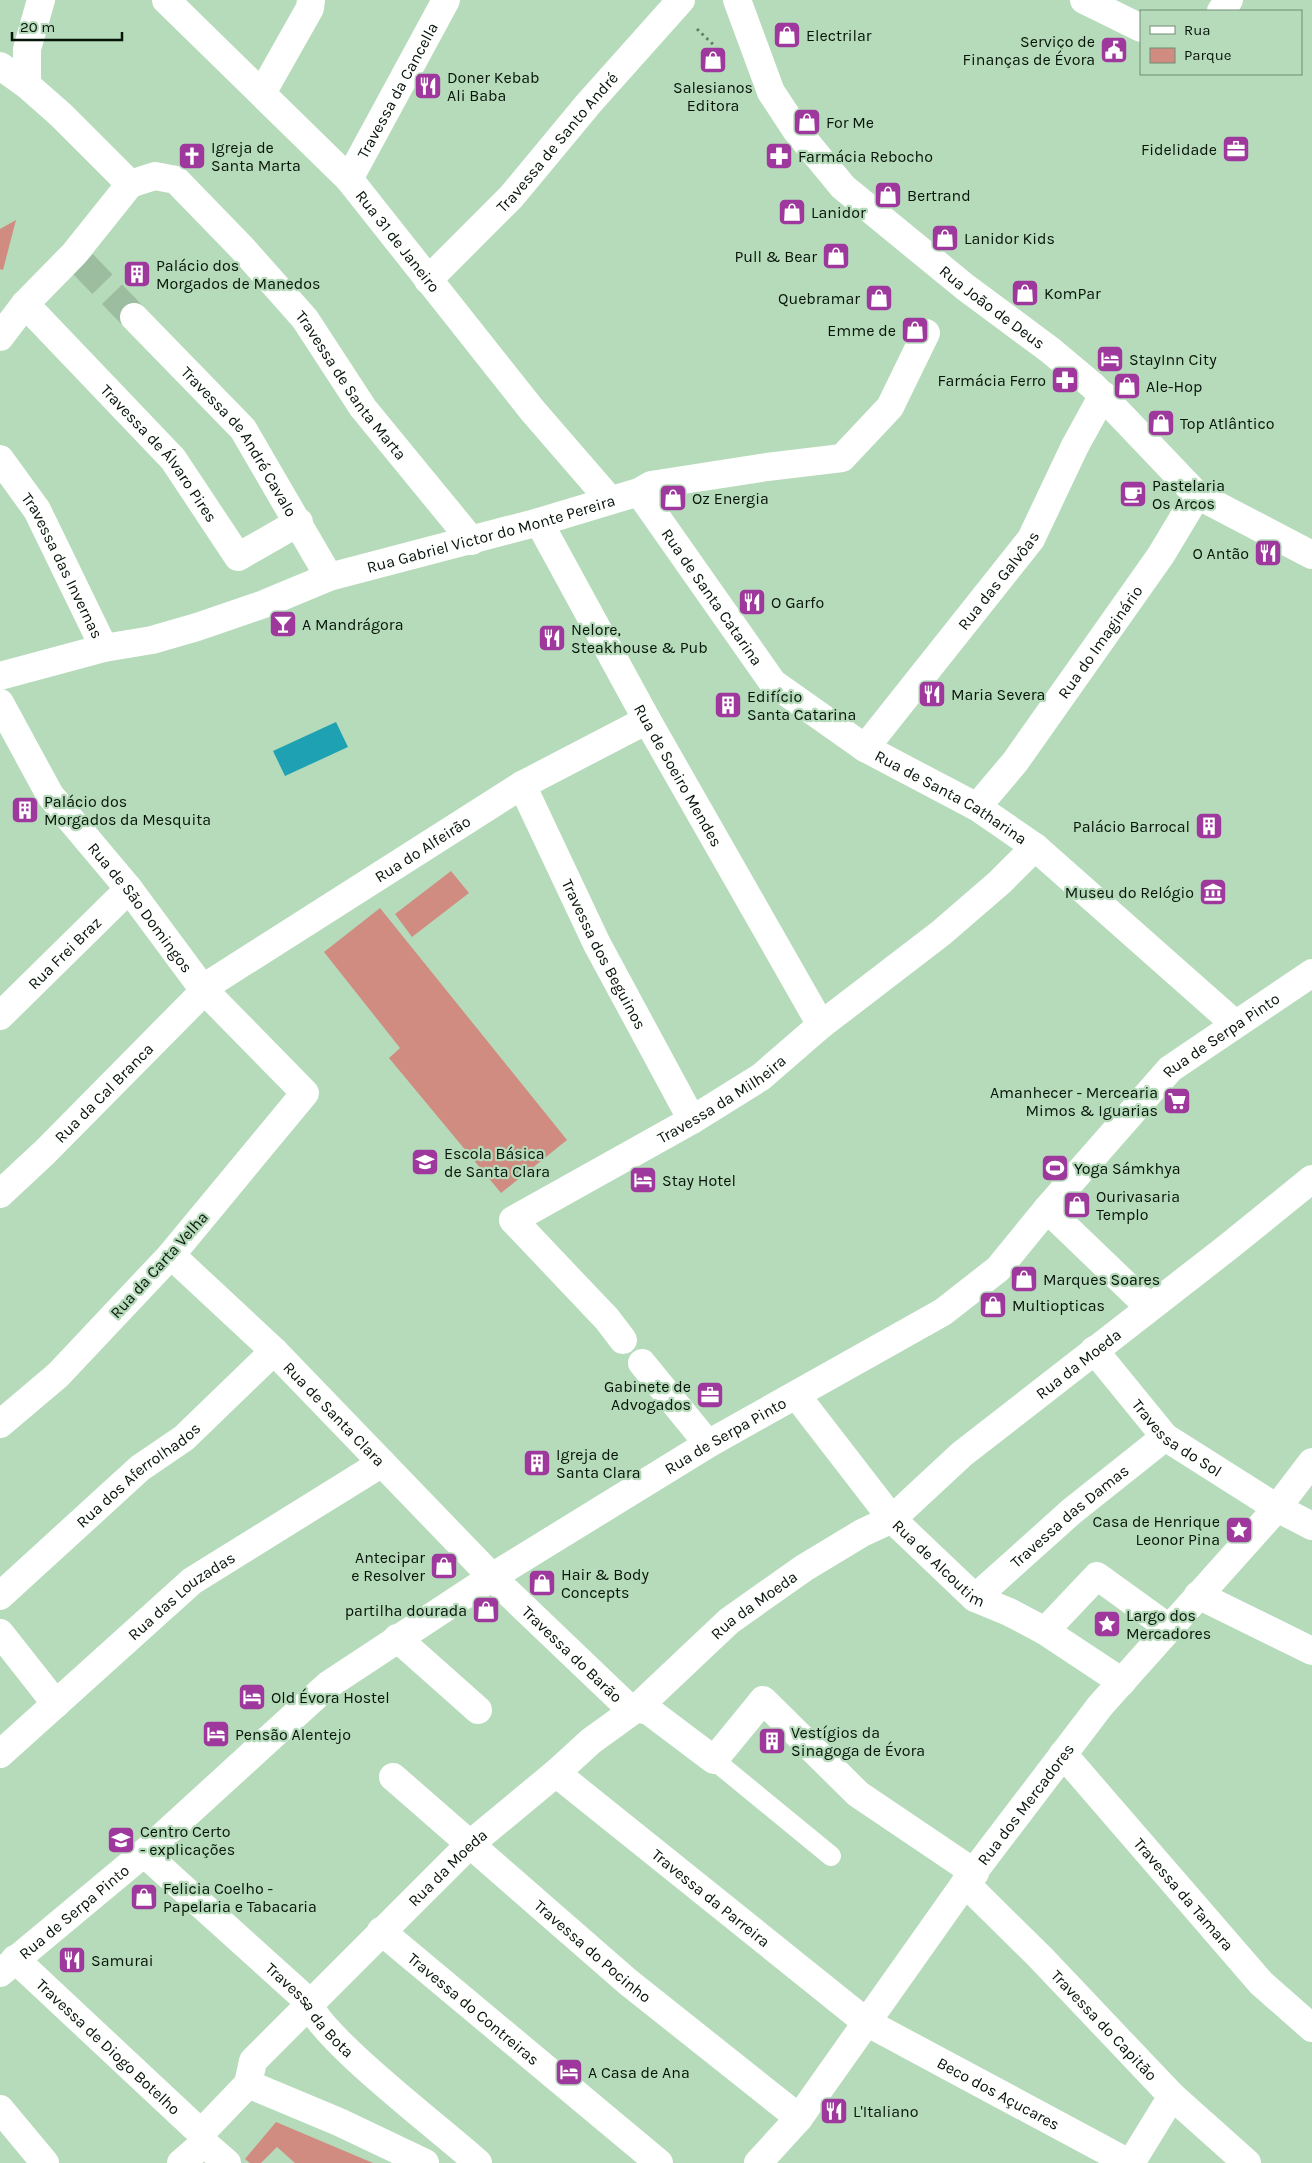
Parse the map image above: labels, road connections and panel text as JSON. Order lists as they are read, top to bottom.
{
  "streets": {
    "street": [
      "Travessa da Cancella",
      "Travessa de Santo André",
      "Rua 31 de Janeiro",
      "Rua João de Deus",
      "Travessa de Santa Marta",
      "Travessa de André Cavalo",
      "Travessa de Álvaro Pires",
      "Rua Gabriel Victor do Monte Pereira",
      "Travessa das Invernas",
      "Rua das Galvôas",
      "Rua de Santa Catarina",
      "Rua do Imaginário",
      "Rua de Soeiro Mendes",
      "Rua de Santa Catharina",
      "Rua do Alfeirão",
      "Rua de São Domingos",
      "Rua Frei Braz",
      "Travessa dos Beguinos",
      "Rua de Serpa Pinto",
      "Rua da Cal Branca",
      "Travessa da Milheira",
      "Rua da Carta Velha",
      "Rua da Moeda",
      "Rua de Santa Clara",
      "Travessa do Sol",
      "Rua dos Aferrolhados",
      "Travessa das Damas",
      "Rua de Alcoutim",
      "Rua das Louzadas",
      "Travessa do Barão",
      "Rua dos Mercadores",
      "Travessa da Tamara",
      "Travessa da Parreira",
      "Travessa do Pocinho",
      "Travessa do Contreiras",
      "Travessa da Bota",
      "Travessa do Capitão",
      "Travessa de Diogo Botelho",
      "Beco dos Açucares"
    ]
  },
  "crossings": [
    ["Travessa da Cancella", "Rua 31 de Janeiro"],
    ["Travessa de Santo André", "Rua 31 de Janeiro"],
    ["Rua 31 de Janeiro", "Rua Gabriel Victor do Monte Pereira"],
    ["Rua João de Deus", "Rua das Galvôas"],
    ["Rua João de Deus", "Rua do Imaginário"],
    ["Travessa de Santa Marta", "Rua Gabriel Victor do Monte Pereira"],
    ["Travessa de André Cavalo", "Travessa de Álvaro Pires"],
    ["Travessa de André Cavalo", "Rua Gabriel Victor do Monte Pereira"],
    ["Rua Gabriel Victor do Monte Pereira", "Travessa das Invernas"],
    ["Rua Gabriel Victor do Monte Pereira", "Rua de Santa Catarina"],
    ["Rua Gabriel Victor do Monte Pereira", "Rua de Soeiro Mendes"],
    ["Rua das Galvôas", "Rua de Santa Catarina"],
    ["Rua das Galvôas", "Rua de Santa Catharina"],
    ["Rua de Santa Catarina", "Rua de Santa Catharina"],
    ["Rua do Imaginário", "Rua de Santa Catharina"],
    ["Rua de Soeiro Mendes", "Rua do Alfeirão"],
    ["Rua de Soeiro Mendes", "Travessa da Milheira"],
    ["Rua de Santa Catharina", "Rua de Serpa Pinto"],
    ["Rua de Santa Catharina", "Travessa da Milheira"],
    ["Rua do Alfeirão", "Rua de São Domingos"],
    ["Rua do Alfeirão", "Travessa dos Beguinos"],
    ["Rua do Alfeirão", "Rua da Cal Branca"],
    ["Rua de São Domingos", "Rua Frei Braz"],
    ["Rua de São Domingos", "Rua da Cal Branca"],
    ["Rua de São Domingos", "Rua da Carta Velha"],
    ["Travessa dos Beguinos", "Travessa da Milheira"],
    ["Rua de Serpa Pinto", "Rua de Santa Clara"],
    ["Rua de Serpa Pinto", "Rua de Alcoutim"],
    ["Rua de Serpa Pinto", "Travessa do Barão"],
    ["Rua de Serpa Pinto", "Travessa da Bota"],
    ["Rua de Serpa Pinto", "Travessa de Diogo Botelho"],
    ["Rua da Carta Velha", "Rua de Santa Clara"],
    ["Rua da Moeda", "Travessa do Sol"],
    ["Rua da Moeda", "Rua de Alcoutim"],
    ["Rua da Moeda", "Travessa do Barão"],
    ["Rua da Moeda", "Travessa da Parreira"],
    ["Rua da Moeda", "Travessa do Pocinho"],
    ["Rua da Moeda", "Travessa do Contreiras"],
    ["Rua da Moeda", "Travessa da Bota"],
    ["Rua de Santa Clara", "Rua dos Aferrolhados"],
    ["Rua de Santa Clara", "Rua das Louzadas"],
    ["Rua de Santa Clara", "Travessa do Barão"],
    ["Travessa do Sol", "Travessa das Damas"],
    ["Travessa do Sol", "Rua dos Mercadores"],
    ["Travessa das Damas", "Rua de Alcoutim"],
    ["Rua de Alcoutim", "Rua dos Mercadores"],
    ["Rua dos Mercadores", "Travessa da Tamara"],
    ["Rua dos Mercadores", "Travessa da Parreira"],
    ["Rua dos Mercadores", "Travessa do Pocinho"],
    ["Rua dos Mercadores", "Travessa do Capitão"],
    ["Rua dos Mercadores", "Beco dos Açucares"],
    ["Travessa da Parreira", "Beco dos Açucares"],
    ["Travessa do Capitão", "Beco dos Açucares"]
  ],
  "places": {
    "shop": [
      "Electrilar",
      "Salesianos Editora",
      "For Me",
      "Bertrand",
      "Lanidor",
      "Lanidor Kids",
      "Pull & Bear",
      "KomPar",
      "Quebramar",
      "Emme de",
      "Ale-Hop",
      "Top Atlântico",
      "Oz Energia",
      "Ourivasaria Templo",
      "Marques Soares",
      "Multiopticas",
      "Antecipar e Resolver",
      "Hair & Body Concepts",
      "partilha dourada",
      "Felicia Coelho - Papelaria e Tabacaria"
    ],
    "public building": ["Serviço de Finanças de Évora"],
    "restaurant": [
      "Doner Kebab Ali Baba",
      "O Antão",
      "O Garfo",
      "Nelore, Steakhouse & Pub",
      "Maria Severa",
      "Samurai",
      "L'Italiano"
    ],
    "office": ["Fidelidade", "Gabinete de Advogados"],
    "church": ["Igreja de Santa Marta"],
    "pharmacy": ["Farmácia Rebocho", "Farmácia Ferro"],
    "building": [
      "Palácio dos Morgados de Manedos",
      "Edifício Santa Catarina",
      "Palácio dos Morgados da Mesquita",
      "Palácio Barrocal",
      "Igreja de Santa Clara",
      "Vestígios da Sinagoga de Évora"
    ],
    "hotel": [
      "StayInn City",
      "Stay Hotel",
      "Old Évora Hostel",
      "Pensão Alentejo",
      "A Casa de Ana"
    ],
    "cafe": ["Pastelaria Os Arcos"],
    "bar": ["A Mandrágora"],
    "museum": ["Museu do Relógio"],
    "supermarket": ["Amanhecer - Mercearia Mimos & Iguarias"],
    "school or university": ["Escola Básica de Santa Clara", "Centro Certo - explicações"],
    "sports": ["Yoga Sámkhya"],
    "place": ["Casa de Henrique Leonor Pina", "Largo dos Mercadores"]
  },
  "legend": ["Rua", "Parque"],
  "scale_bar": "20 m"
}
